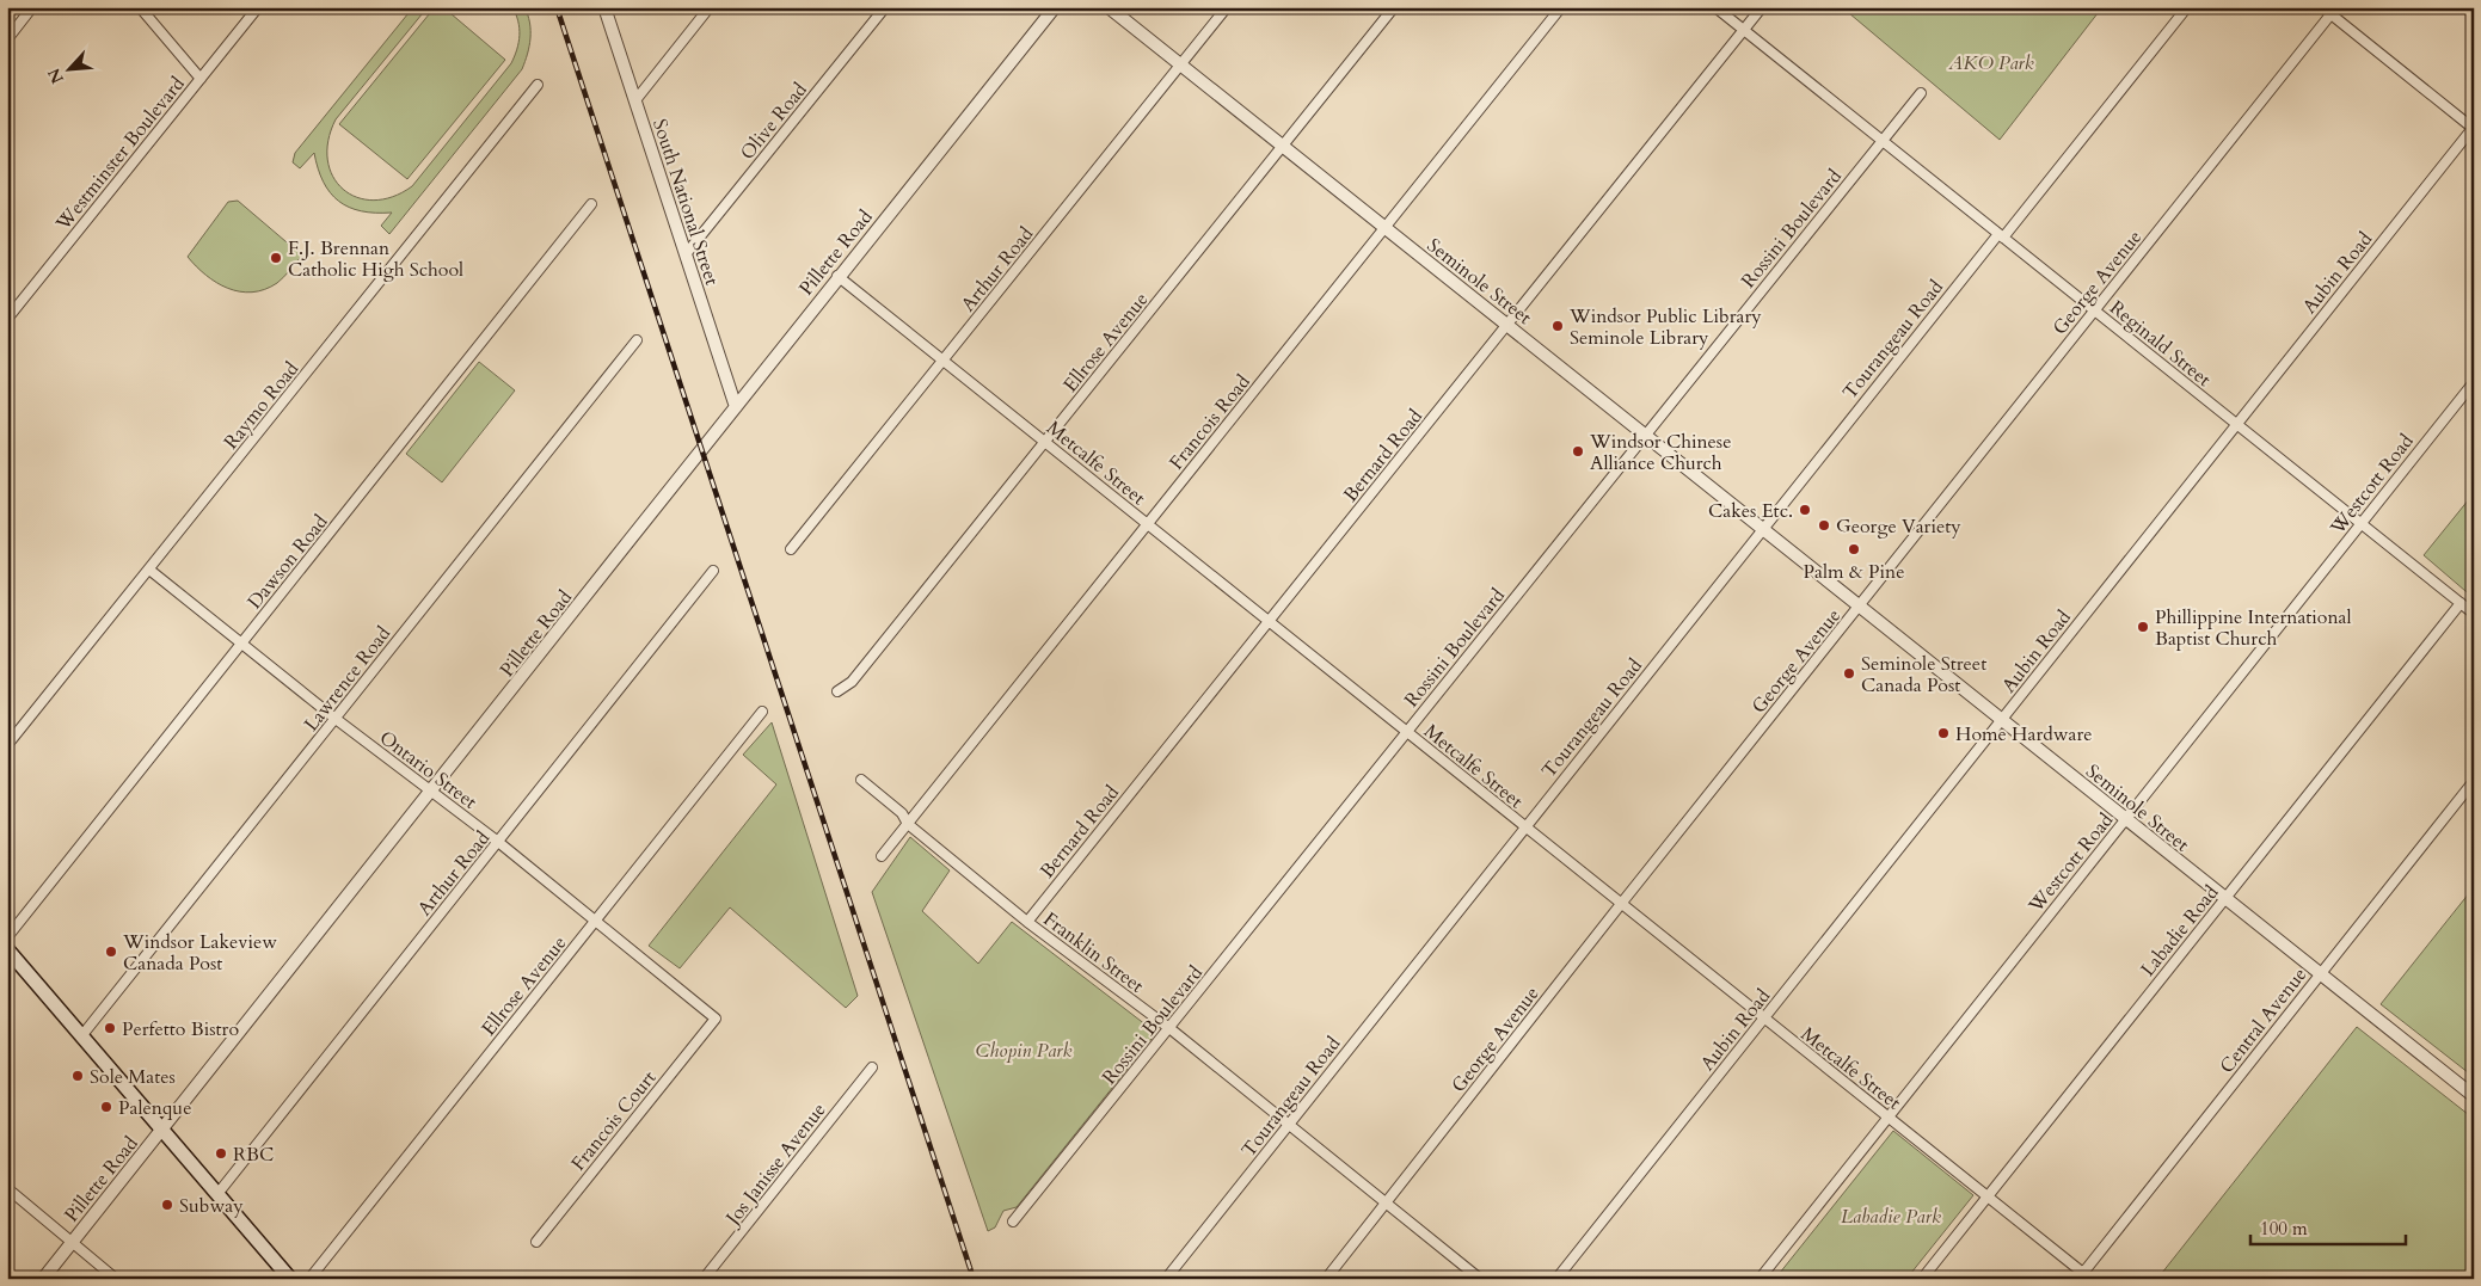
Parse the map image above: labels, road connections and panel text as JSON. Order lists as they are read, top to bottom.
{
  "streets": {
    "street": [
      "Olive Road",
      "Westminster Boulevard",
      "South National Street",
      "Rossini Boulevard",
      "Pillette Road",
      "Arthur Road",
      "Aubin Road",
      "Seminole Street",
      "George Avenue",
      "Tourangeau Road",
      "Ellrose Avenue",
      "Reginald Street",
      "Raymo Road",
      "Francois Road",
      "Bernard Road",
      "Metcalfe Street",
      "Westcott Road",
      "Dawson Road",
      "Lawrence Road",
      "Ontario Street",
      "Labadie Road",
      "Franklin Street",
      "Central Avenue",
      "Francois Court",
      "Jos Janisse Avenue"
    ]
  },
  "crossings": [
    ["Olive Road", "South National Street"],
    ["South National Street", "Pillette Road"],
    ["Rossini Boulevard", "Seminole Street"],
    ["Rossini Boulevard", "Reginald Street"],
    ["Rossini Boulevard", "Metcalfe Street"],
    ["Rossini Boulevard", "Franklin Street"],
    ["Pillette Road", "Metcalfe Street"],
    ["Pillette Road", "Ontario Street"],
    ["Arthur Road", "Seminole Street"],
    ["Arthur Road", "Metcalfe Street"],
    ["Arthur Road", "Ontario Street"],
    ["Aubin Road", "Seminole Street"],
    ["Aubin Road", "Reginald Street"],
    ["Aubin Road", "Metcalfe Street"],
    ["Seminole Street", "George Avenue"],
    ["Seminole Street", "Tourangeau Road"],
    ["Seminole Street", "Ellrose Avenue"],
    ["Seminole Street", "Francois Road"],
    ["Seminole Street", "Bernard Road"],
    ["Seminole Street", "Westcott Road"],
    ["Seminole Street", "Labadie Road"],
    ["Seminole Street", "Central Avenue"],
    ["George Avenue", "Reginald Street"],
    ["George Avenue", "Metcalfe Street"],
    ["George Avenue", "Franklin Street"],
    ["Tourangeau Road", "Reginald Street"],
    ["Tourangeau Road", "Metcalfe Street"],
    ["Tourangeau Road", "Franklin Street"],
    ["Ellrose Avenue", "Metcalfe Street"],
    ["Ellrose Avenue", "Ontario Street"],
    ["Reginald Street", "Bernard Road"],
    ["Reginald Street", "Westcott Road"],
    ["Reginald Street", "Labadie Road"],
    ["Raymo Road", "Ontario Street"],
    ["Francois Road", "Metcalfe Street"],
    ["Francois Road", "Franklin Street"],
    ["Bernard Road", "Metcalfe Street"],
    ["Bernard Road", "Franklin Street"],
    ["Metcalfe Street", "Westcott Road"],
    ["Metcalfe Street", "Labadie Road"],
    ["Metcalfe Street", "Central Avenue"],
    ["Dawson Road", "Ontario Street"],
    ["Lawrence Road", "Ontario Street"],
    ["Ontario Street", "Francois Court"]
  ],
  "parks": ["AKO Park", "Chopin Park", "Labadie Park"],
  "places": [
    "F.J. Brennan Catholic High School",
    "Windsor Public Library Seminole Library",
    "Windsor Chinese Alliance Church",
    "Cakes Etc.",
    "George Variety",
    "Palm & Pine",
    "Phillippine International Baptist Church",
    "Seminole Street Canada Post",
    "Home Hardware",
    "Windsor Lakeview Canada Post",
    "Perfetto Bistro",
    "Sole Mates",
    "Palenque",
    "RBC",
    "Subway"
  ],
  "scale_bar": "100 m",
  "north": "bottom left"
}
